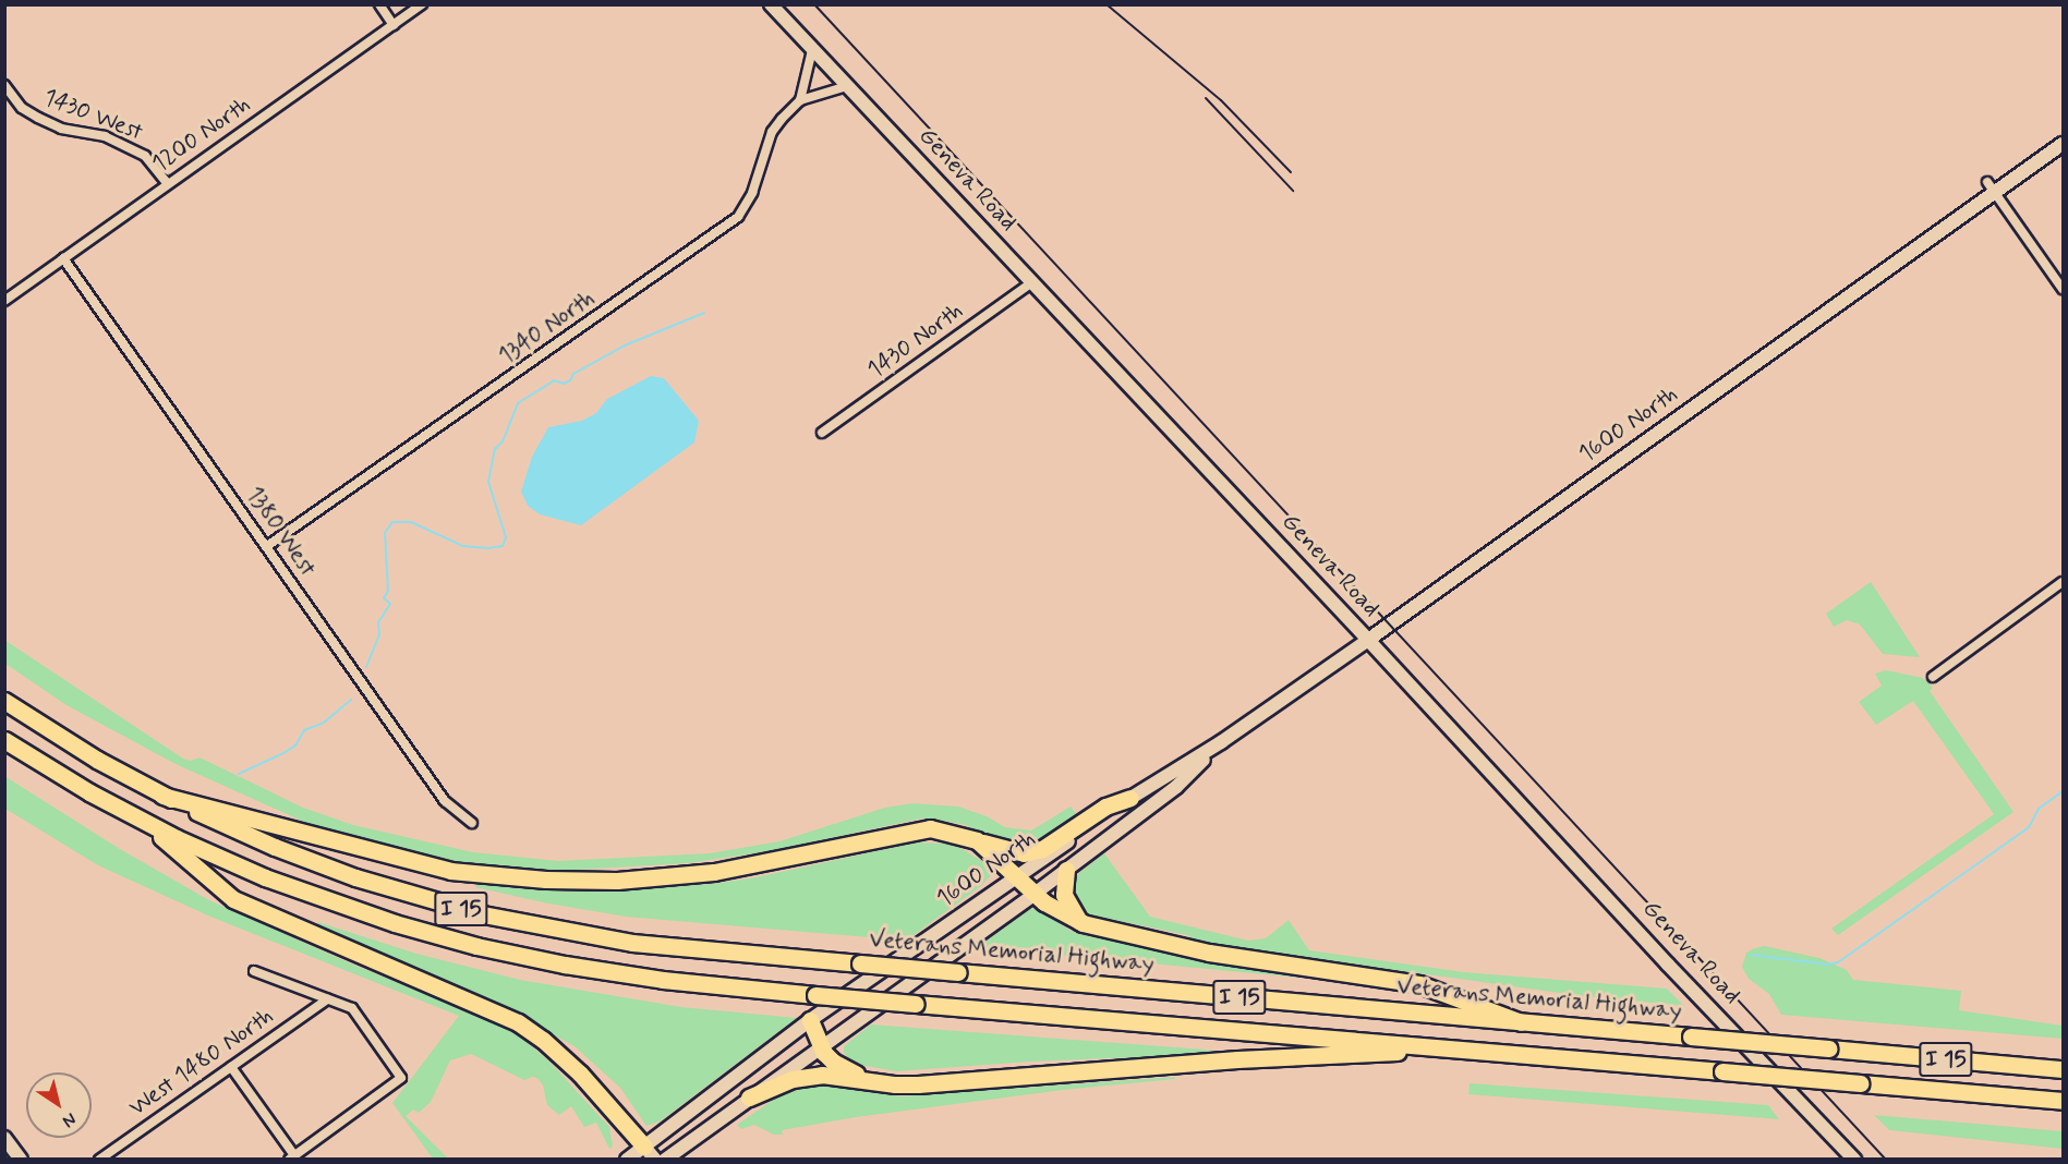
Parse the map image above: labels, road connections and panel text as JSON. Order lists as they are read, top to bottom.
{
  "streets": {
    "highway": ["I 15", "Veterans Memorial Highway"],
    "main road": ["Geneva Road", "1600 North"],
    "street": [
      "1430 West",
      "1200 North",
      "1340 North",
      "1430 North",
      "1380 West",
      "West 1480 North"
    ]
  },
  "crossings": [
    ["1430 West", "1200 North"],
    ["1200 North", "1380 West"],
    ["Geneva Road", "1430 North"],
    ["Geneva Road", "1600 North"],
    ["1340 North", "1380 West"]
  ],
  "north": "bottom right"
}
